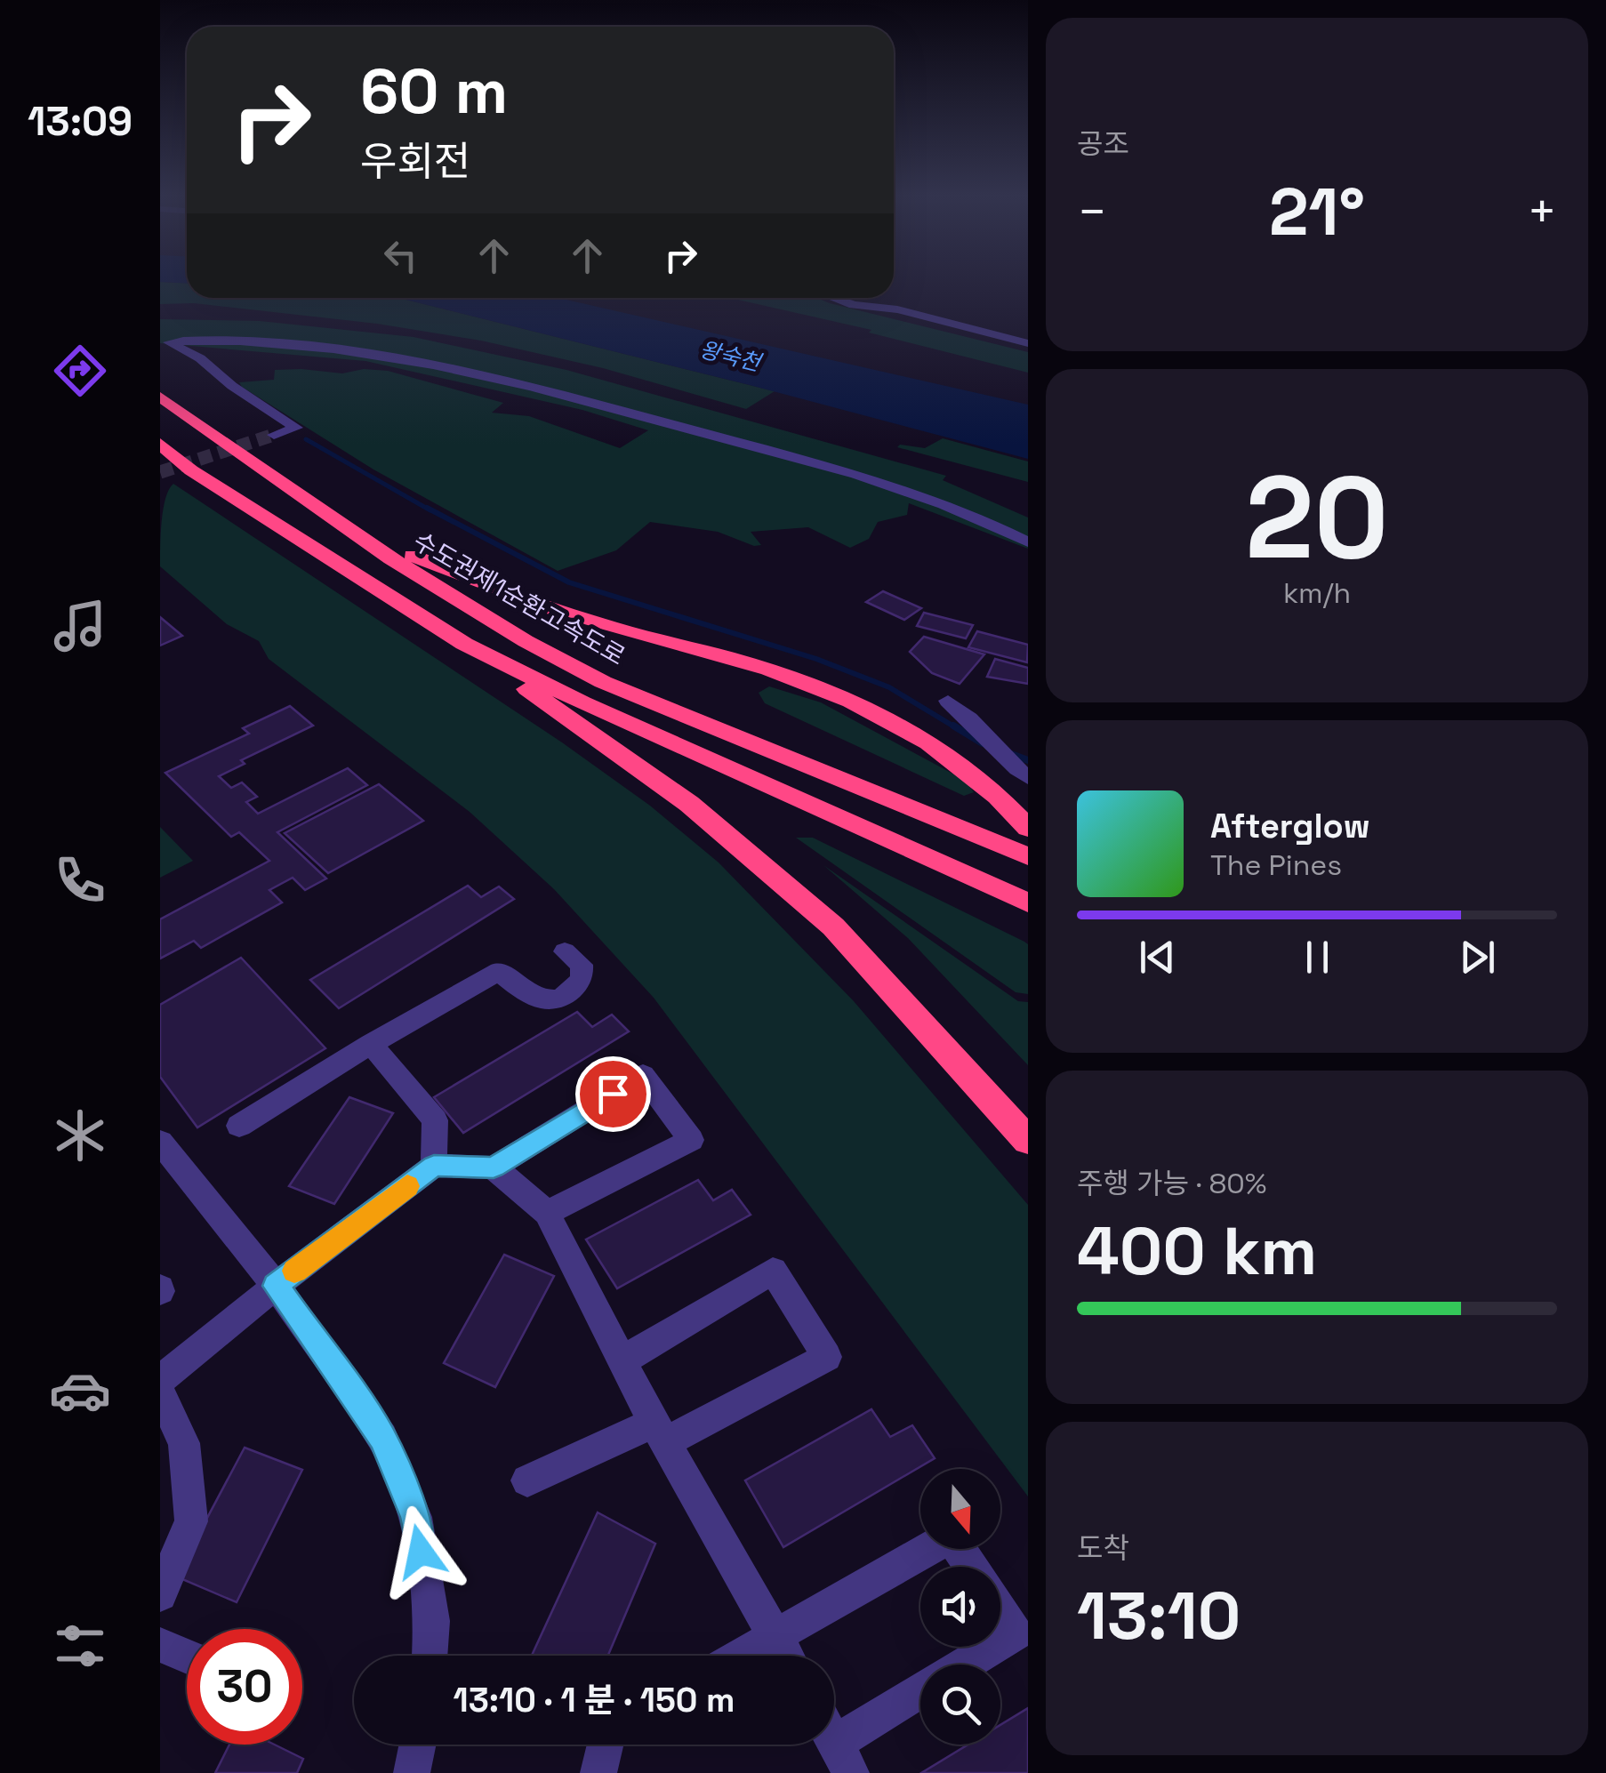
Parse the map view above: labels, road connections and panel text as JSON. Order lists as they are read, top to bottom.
{
  "streets": {
    "highway": ["수도권제1순환고속도로"]
  },
  "water": ["왕숙천"],
  "north": "bottom",
  "page": {
    "tabs": "13:09",
    "tile": [
      "공조",
      ["20", "km/h"],
      ["주행 가능 · 80%", "400 km"],
      ["도착", "13:10"]
    ],
    "turn": ["60 m", "우회전"],
    "heat": ["−", "21°", "+"],
    "song": ["Afterglow", "The Pines"],
    "limit": "30",
    "trip": "13:10 · 1 분 · 150 m"
  }
}
